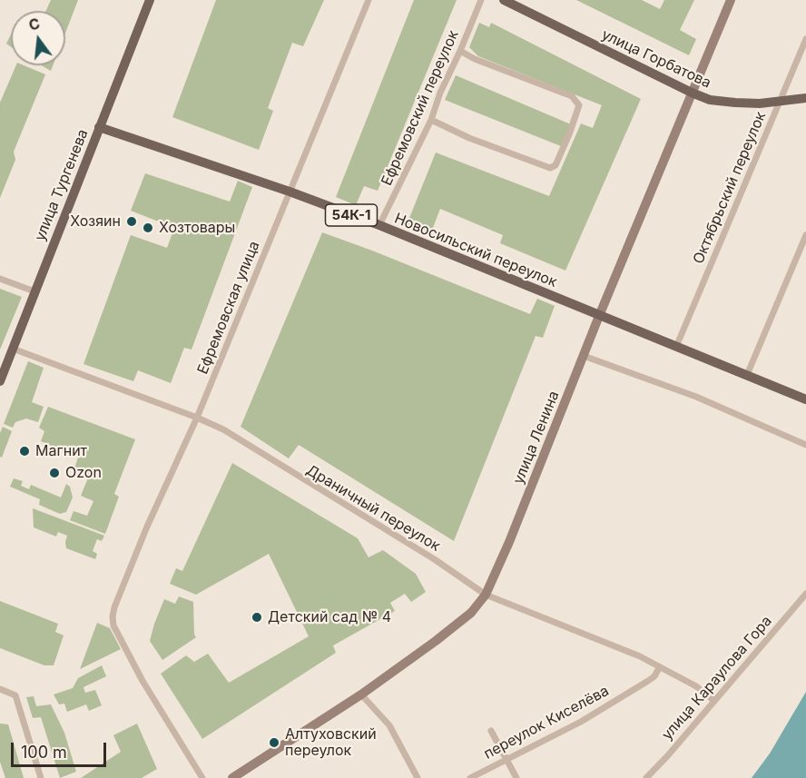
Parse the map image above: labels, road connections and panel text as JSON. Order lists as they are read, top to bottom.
{
  "streets": {
    "main road": [
      "улица Горбатова",
      "улица Тургенева",
      "54К-1",
      "Новосильский переулок",
      "улица Ленина"
    ],
    "street": [
      "Ефремовский переулок",
      "Октябрьский переулок",
      "Ефремовская улица",
      "Драничный переулок",
      "улица Караулова Гора",
      "переулок Киселёва"
    ]
  },
  "crossings": [
    ["улица Горбатова", "Октябрьский переулок"],
    ["улица Горбатова", "улица Ленина"],
    ["Ефремовский переулок", "Новосильский переулок"],
    ["улица Тургенева", "Новосильский переулок"],
    ["улица Тургенева", "Драничный переулок"],
    ["Октябрьский переулок", "Новосильский переулок"],
    ["Новосильский переулок", "Ефремовская улица"],
    ["Новосильский переулок", "улица Ленина"],
    ["Ефремовская улица", "Драничный переулок"],
    ["улица Ленина", "Драничный переулок"],
    ["Драничный переулок", "улица Караулова Гора"],
    ["Драничный переулок", "переулок Киселёва"]
  ],
  "places": [
    "Хозяин",
    "Хозтовары",
    "Магнит",
    "Ozon",
    "Детский сад № 4",
    "Алтуховский переулок"
  ],
  "scale_bar": "100 m",
  "north": "top"
}
